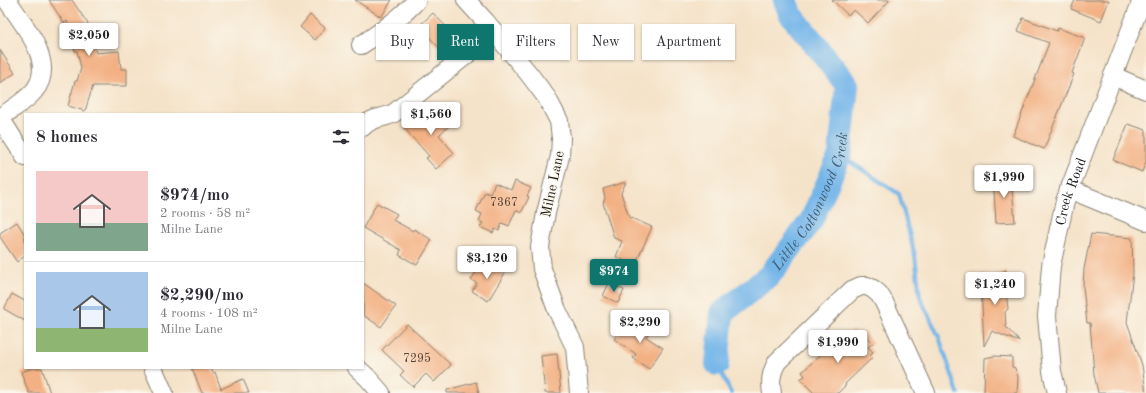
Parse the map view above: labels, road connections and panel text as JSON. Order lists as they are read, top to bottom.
{
  "streets": {
    "street": ["Milne Lane", "Creek Road"]
  },
  "water": ["Little Cottonwood Creek"],
  "house_numbers": ["7367", "7295"],
  "page": {
    "price": [
      "$2,050",
      "$1,560",
      "$1,990",
      "$3,120",
      "$974",
      "$1,240",
      "$2,290",
      "$1,990"
    ],
    "chip": [
      "Buy",
      "Rent",
      "Filters",
      "New",
      "Apartment"
    ],
    "heading": "8 homes",
    "list": [
      {
        "name": "$974/mo",
        "note": "2 rooms · 58 m² · Milne Lane"
      },
      {
        "name": "$2,290/mo",
        "note": "4 rooms · 108 m² · Milne Lane"
      }
    ]
  }
}
